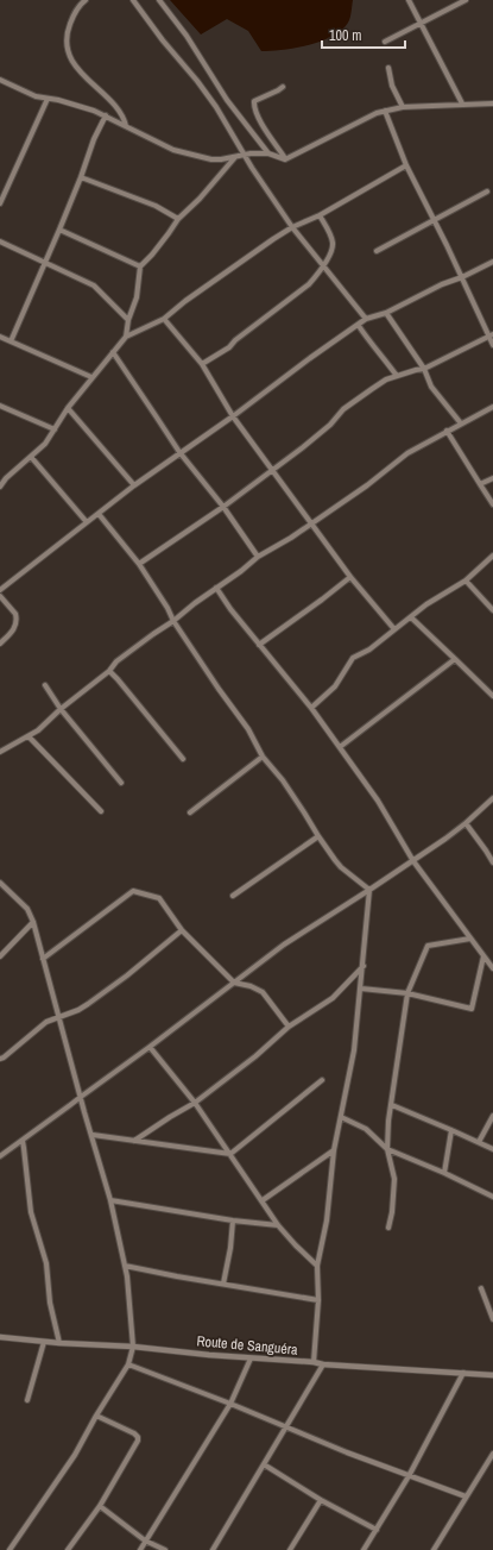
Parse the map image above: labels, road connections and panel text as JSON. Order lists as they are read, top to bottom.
{
  "streets": {
    "street": ["Route de Sanguéra"]
  },
  "scale_bar": "100 m"
}
